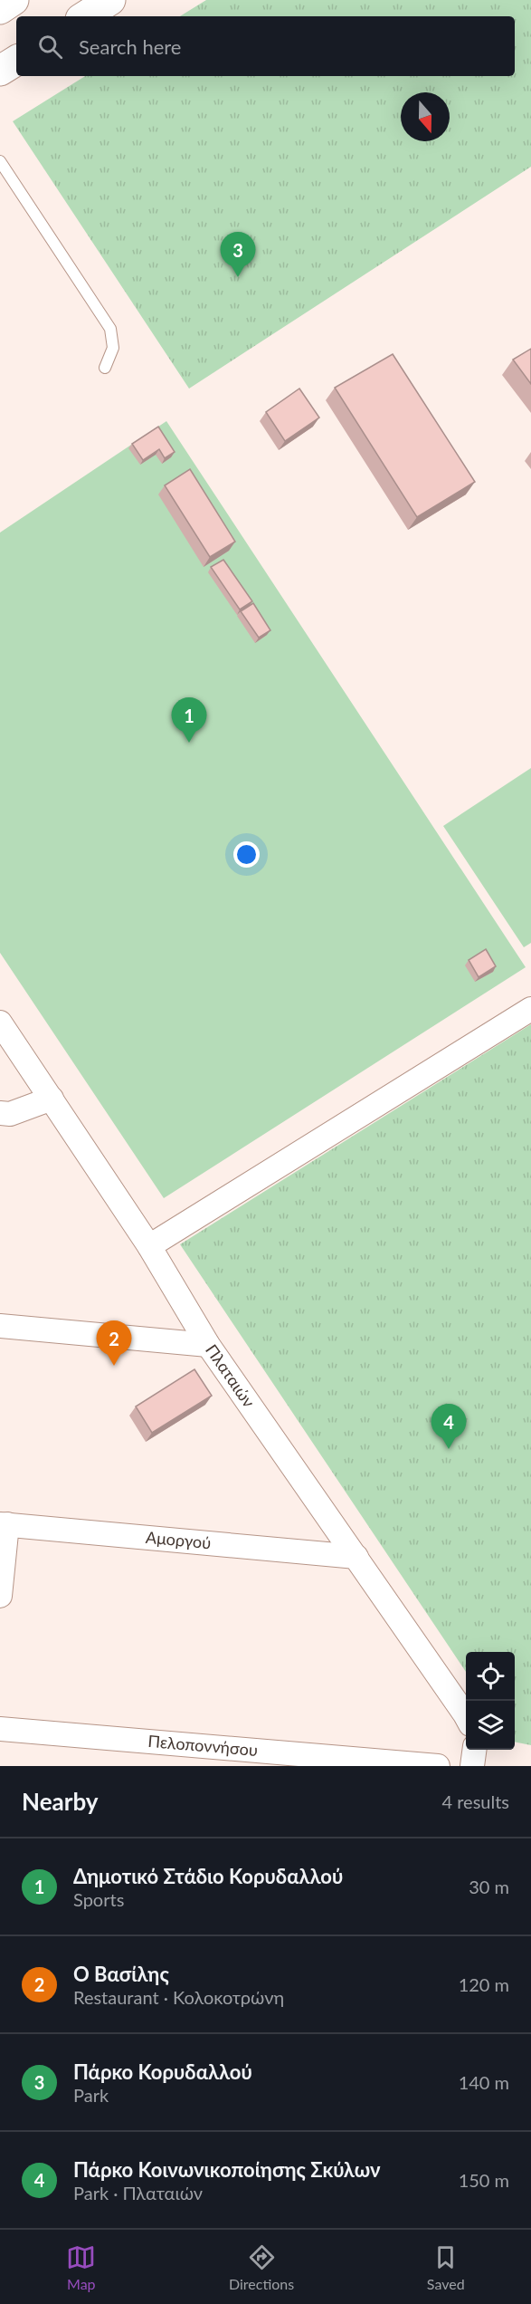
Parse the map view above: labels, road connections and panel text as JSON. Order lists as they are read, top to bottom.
{
  "streets": {
    "street": ["Πλαταιών", "Αμοργού", "Πελοποννήσου"]
  },
  "crossings": [
    ["Πλαταιών", "Αμοργού"]
  ],
  "north": "bottom",
  "page": {
    "search": "Search here",
    "pins": [
      "3",
      "1",
      "2",
      "4"
    ],
    "heading": ["Nearby", "4 results"],
    "list": [
      {
        "mark": "1",
        "name": "Δημοτικό Στάδιο Κορυδαλλού",
        "note": "Sports",
        "value": "30 m"
      },
      {
        "mark": "2",
        "name": "Ο Βασίλης",
        "note": "Restaurant · Κολοκοτρώνη",
        "value": "120 m"
      },
      {
        "mark": "3",
        "name": "Πάρκο Κορυδαλλού",
        "note": "Park",
        "value": "140 m"
      },
      {
        "mark": "4",
        "name": "Πάρκο Κοινωνικοποίησης Σκύλων",
        "note": "Park · Πλαταιών",
        "value": "150 m"
      }
    ],
    "nav": ["Map", "Directions", "Saved"]
  }
}
